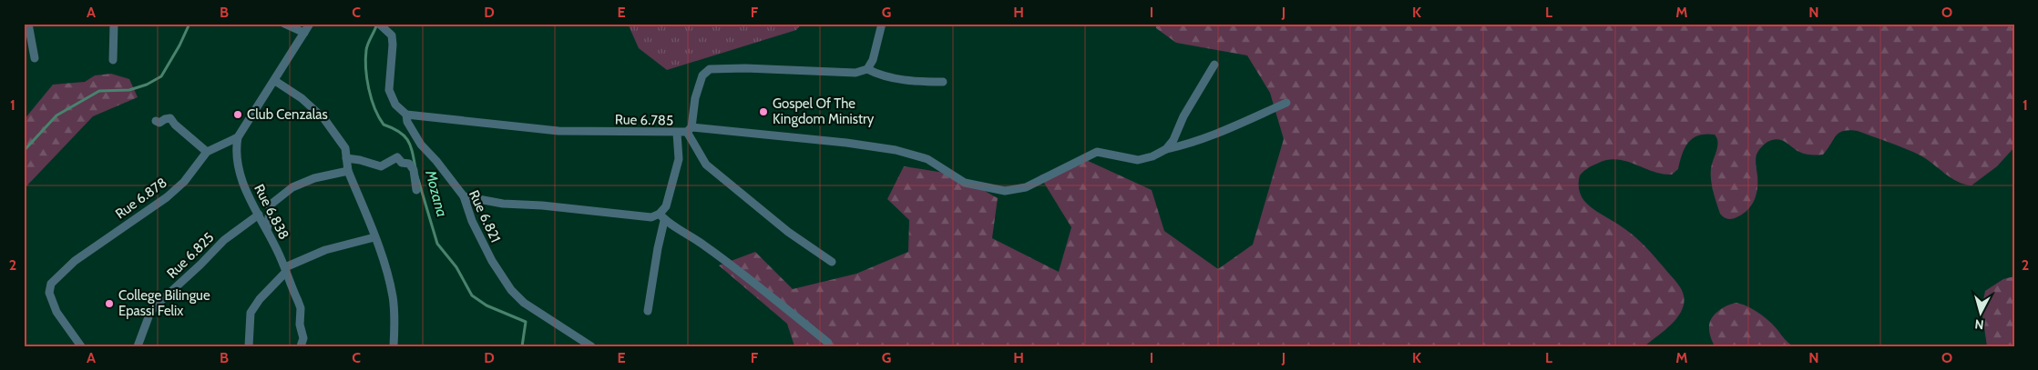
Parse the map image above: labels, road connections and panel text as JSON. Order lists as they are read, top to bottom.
{
  "streets": {
    "street": [
      "Rue 6.785",
      "Rue 6.878",
      "Rue 6.838",
      "Rue 6.821",
      "Rue 6.825"
    ]
  },
  "crossings": [
    ["Rue 6.785", "Rue 6.821"],
    ["Rue 6.878", "Rue 6.838"],
    ["Rue 6.838", "Rue 6.825"]
  ],
  "water": ["Mozana"],
  "places": ["Gospel Of The Kingdom Ministry", "Club Cenzalas", "College Bilingue Epassi Felix"],
  "north": "bottom",
  "grid": {
    "columns": [
      "A",
      "B",
      "C",
      "D",
      "E",
      "F",
      "G",
      "H",
      "I",
      "J",
      "K",
      "L",
      "M",
      "N",
      "O"
    ],
    "rows": ["1", "2"]
  }
}
